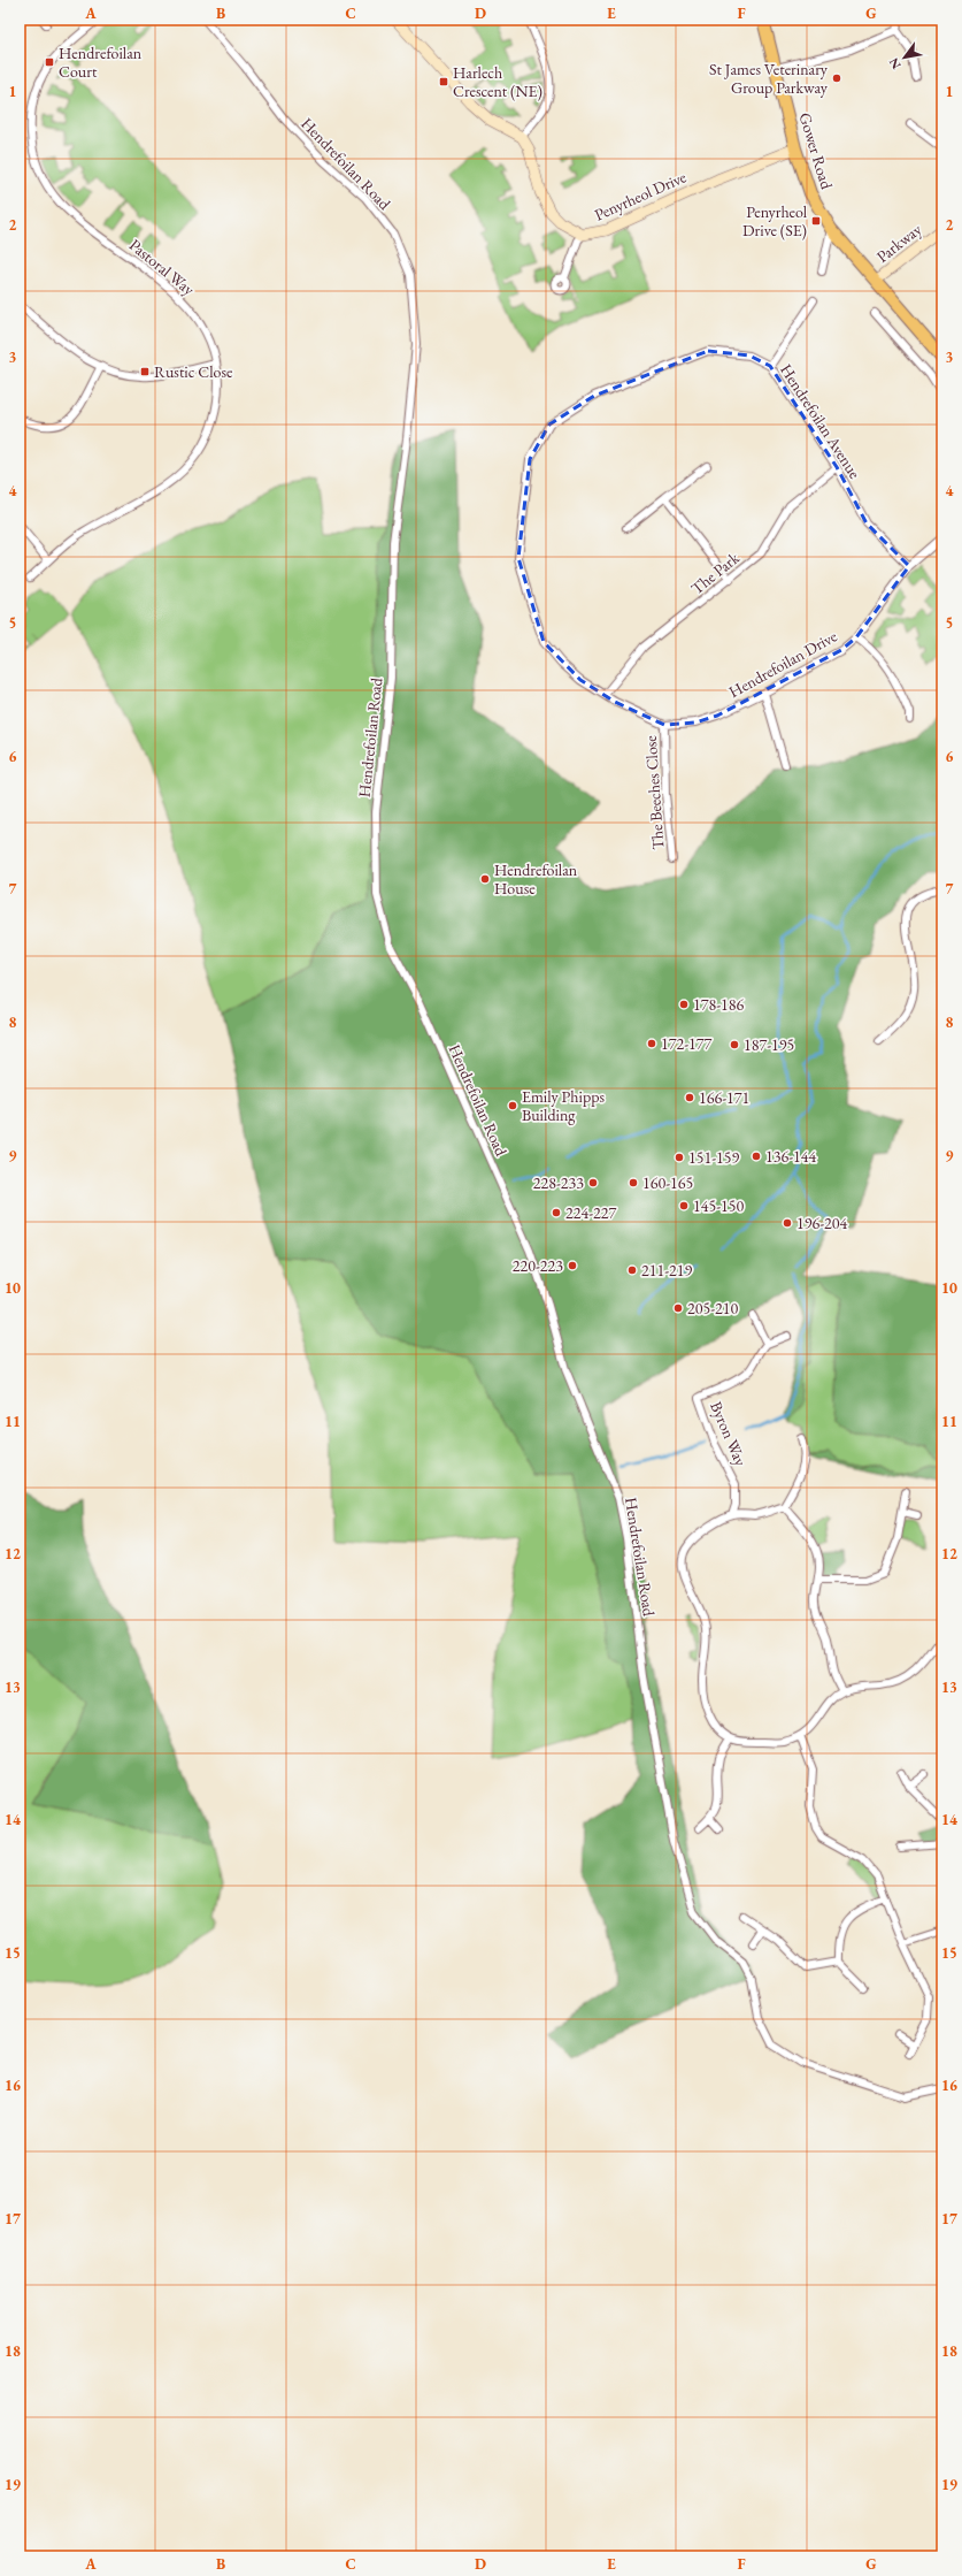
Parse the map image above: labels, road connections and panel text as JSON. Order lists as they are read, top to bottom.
{
  "streets": {
    "main road": ["Gower Road"],
    "street": [
      "Hendrefoilan Road",
      "Penyrheol Drive",
      "Parkway",
      "Pastoral Way",
      "Hendrefoilan Avenue",
      "The Park",
      "Hendrefoilan Drive",
      "The Beeches Close",
      "Byron Way"
    ]
  },
  "crossings": [
    ["Gower Road", "Penyrheol Drive"],
    ["Gower Road", "Parkway"],
    ["Hendrefoilan Avenue", "The Park"],
    ["Hendrefoilan Avenue", "Hendrefoilan Drive"],
    ["Hendrefoilan Avenue", "The Beeches Close"],
    ["Hendrefoilan Drive", "The Beeches Close"]
  ],
  "places": {
    "transit": [
      "Hendrefoilan Court",
      "Harlech Crescent (NE)",
      "Penyrheol Drive (SE)",
      "Rustic Close"
    ],
    "other": [
      "St James Veterinary Group Parkway",
      "Hendrefoilan House",
      "178-186",
      "172-177",
      "187-195",
      "166-171",
      "Emily Phipps Building",
      "136-144",
      "151-159",
      "228-233",
      "160-165",
      "145-150",
      "224-227",
      "196-204",
      "220-223",
      "211-219",
      "205-210"
    ]
  },
  "north": "bottom left",
  "grid": {
    "columns": [
      "A",
      "B",
      "C",
      "D",
      "E",
      "F",
      "G"
    ],
    "rows": [
      "1",
      "2",
      "3",
      "4",
      "5",
      "6",
      "7",
      "8",
      "9",
      "10",
      "11",
      "12",
      "13",
      "14",
      "15",
      "16",
      "17",
      "18",
      "19"
    ]
  }
}
